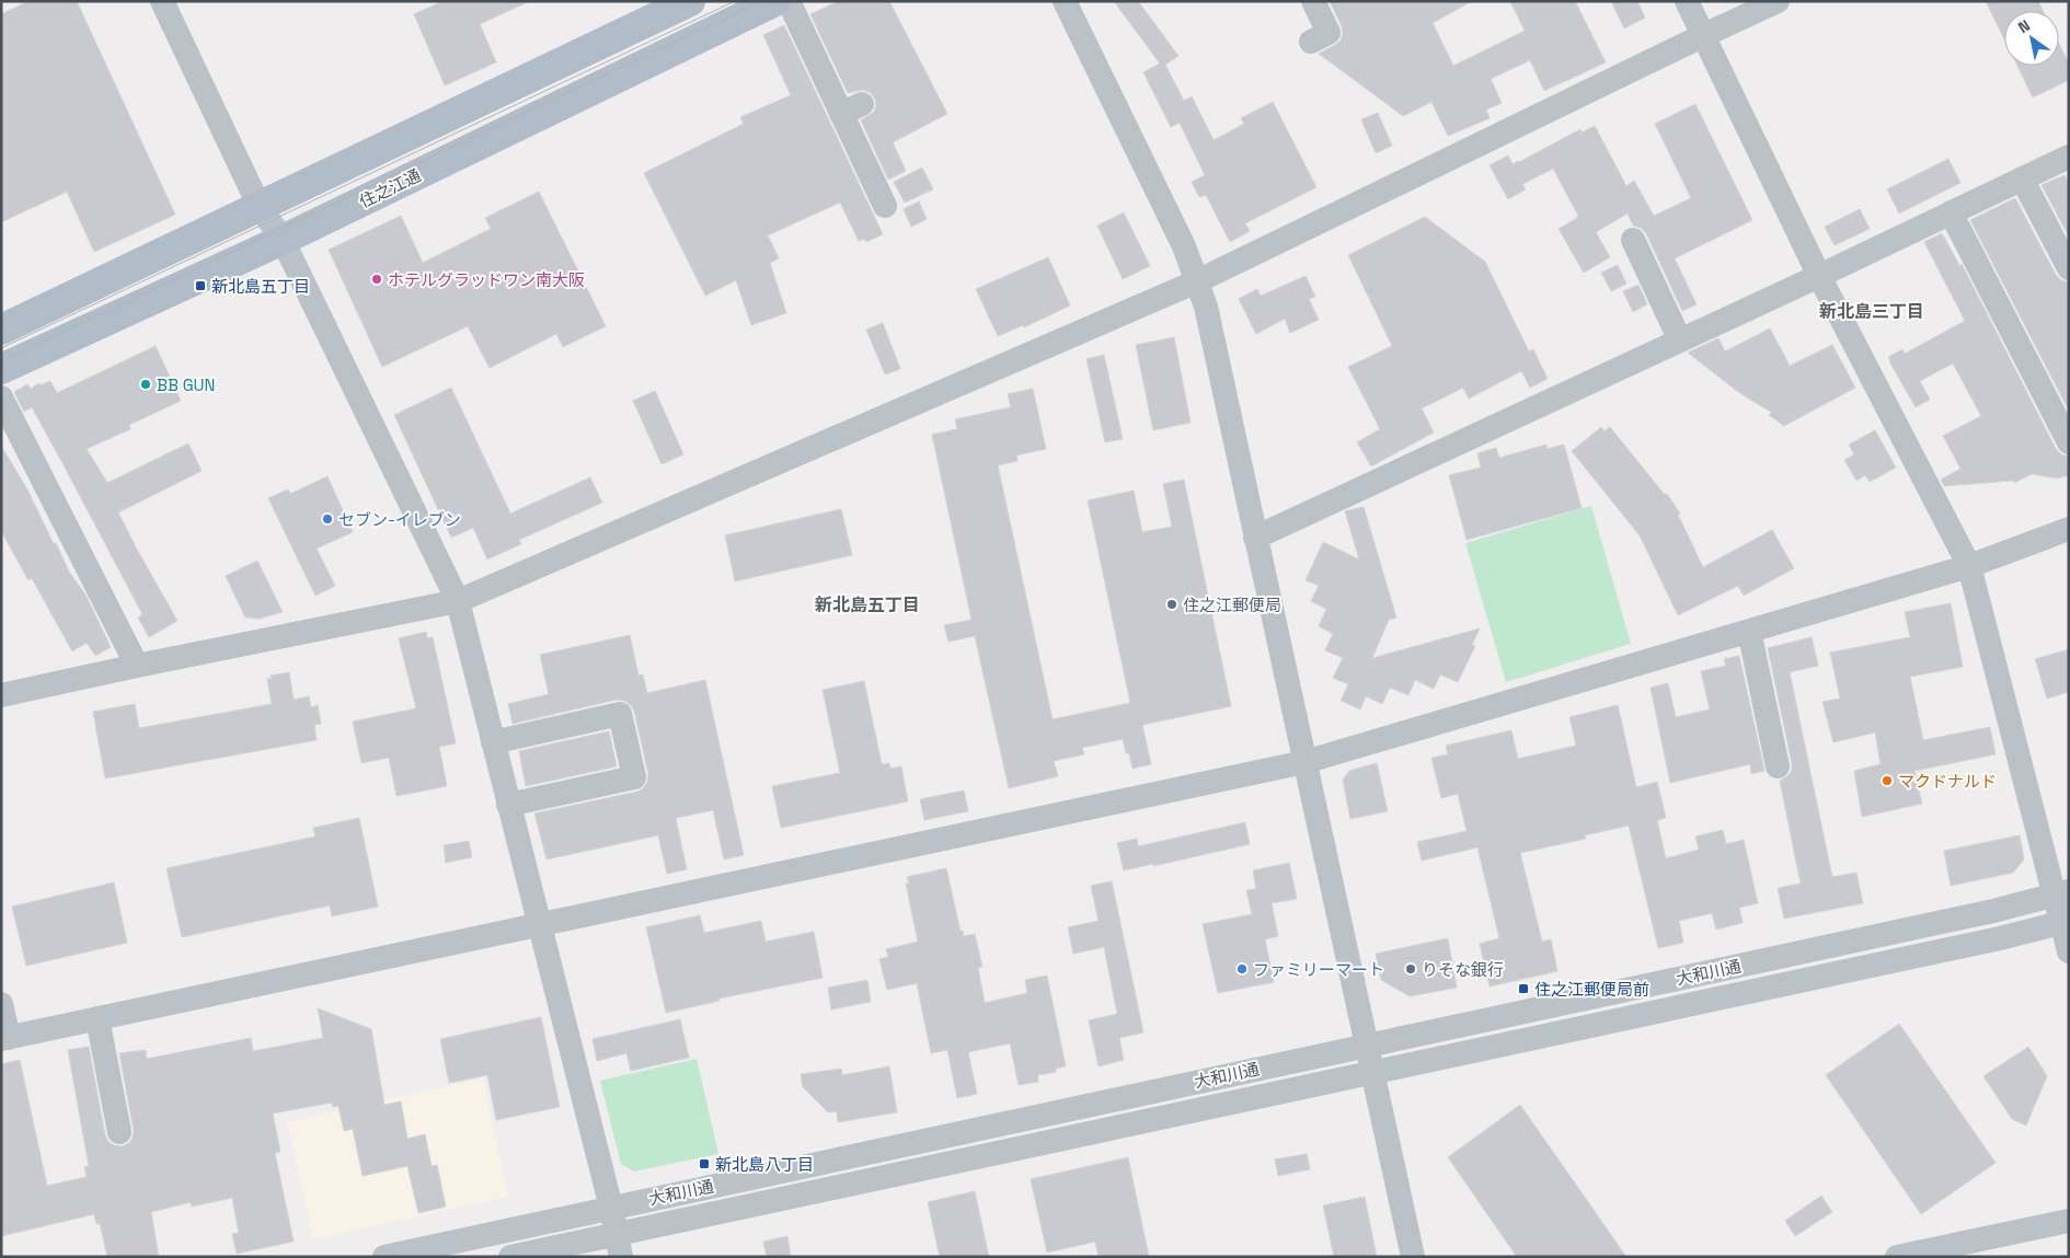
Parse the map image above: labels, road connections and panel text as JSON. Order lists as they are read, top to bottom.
{
  "streets": {
    "main road": ["住之江通"],
    "street": ["大和川通"]
  },
  "districts": ["新北島三丁目", "新北島五丁目"],
  "places": {
    "other": [
      "ホテルグラッドワン南大阪",
      "BB GUN",
      "セブン-イレブン",
      "住之江郵便局",
      "マクドナルド",
      "ファミリーマート",
      "りそな銀行"
    ],
    "transit": ["新北島五丁目", "住之江郵便局前", "新北島八丁目"]
  },
  "north": "top left"
}
